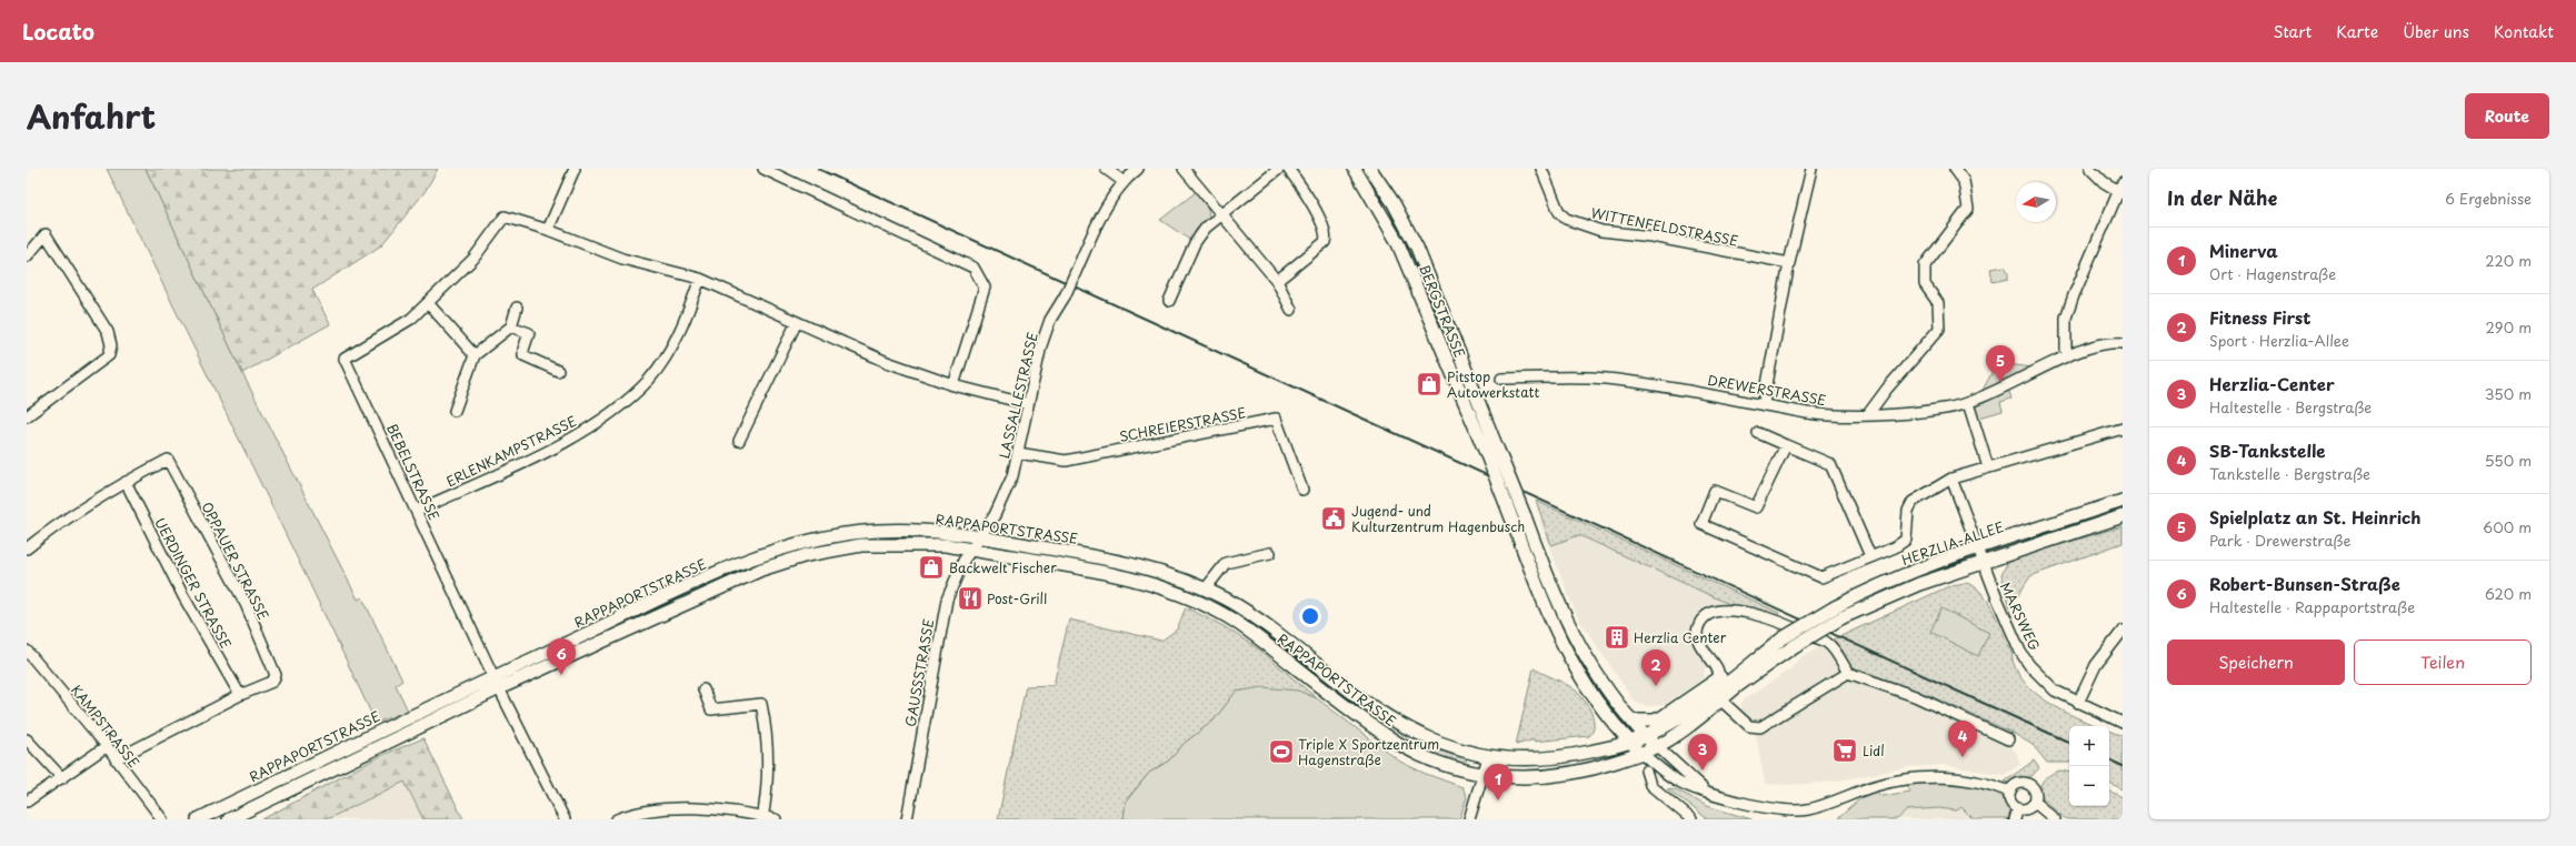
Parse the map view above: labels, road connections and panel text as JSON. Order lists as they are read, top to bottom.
{
  "streets": {
    "main road": ["BERGSTRASSE", "RAPPAPORTSTRASSE", "HERZLIA-ALLEE"],
    "street": [
      "WITTENFELDSTRASSE",
      "DREWERSTRASSE",
      "LASSALLESTRASSE",
      "SCHREIERSTRASSE",
      "ERLENKAMPSTRASSE",
      "BEBELSTRASSE",
      "OPPAUER STRASSE",
      "UERDINGER STRASSE",
      "MARSWEG",
      "GAUSSSTRASSE",
      "KAMPSTRASSE"
    ]
  },
  "crossings": [
    ["BERGSTRASSE", "RAPPAPORTSTRASSE"],
    ["BERGSTRASSE", "HERZLIA-ALLEE"],
    ["LASSALLESTRASSE", "SCHREIERSTRASSE"],
    ["LASSALLESTRASSE", "RAPPAPORTSTRASSE"],
    ["LASSALLESTRASSE", "GAUSSSTRASSE"],
    ["ERLENKAMPSTRASSE", "BEBELSTRASSE"],
    ["BEBELSTRASSE", "RAPPAPORTSTRASSE"],
    ["RAPPAPORTSTRASSE", "HERZLIA-ALLEE"],
    ["RAPPAPORTSTRASSE", "GAUSSSTRASSE"],
    ["HERZLIA-ALLEE", "MARSWEG"],
    ["OPPAUER STRASSE", "UERDINGER STRASSE"]
  ],
  "places": {
    "shop": ["Pitstop Autowerkstatt", "Backwelt Fischer"],
    "public building": ["Jugend- und Kulturzentrum Hagenbusch"],
    "restaurant": ["Post-Grill"],
    "building": ["Herzlia Center"],
    "supermarket": ["Lidl"],
    "sports": ["Triple X Sportzentrum Hagenstraße"]
  },
  "north": "left",
  "page": {
    "header": "Locato",
    "nav": [
      "Start",
      "Karte",
      "Über uns",
      "Kontakt"
    ],
    "title": "Anfahrt",
    "buttons": [
      "Route",
      ["Speichern", "Teilen"]
    ],
    "heading": ["In der Nähe", "6 Ergebnisse"],
    "list": [
      {
        "mark": "1",
        "name": "Minerva",
        "note": "Ort · Hagenstraße",
        "value": "220 m"
      },
      {
        "mark": "2",
        "name": "Fitness First",
        "note": "Sport · Herzlia-Allee",
        "value": "290 m"
      },
      {
        "mark": "3",
        "name": "Herzlia-Center",
        "note": "Haltestelle · Bergstraße",
        "value": "350 m"
      },
      {
        "mark": "4",
        "name": "SB-Tankstelle",
        "note": "Tankstelle · Bergstraße",
        "value": "550 m"
      },
      {
        "mark": "5",
        "name": "Spielplatz an St. Heinrich",
        "note": "Park · Drewerstraße",
        "value": "600 m"
      },
      {
        "mark": "6",
        "name": "Robert-Bunsen-Straße",
        "note": "Haltestelle · Rappaportstraße",
        "value": "620 m"
      }
    ],
    "pins": [
      "5",
      "6",
      "2",
      "4",
      "3",
      "1"
    ],
    "map_buttons": ["+", "−"]
  }
}
